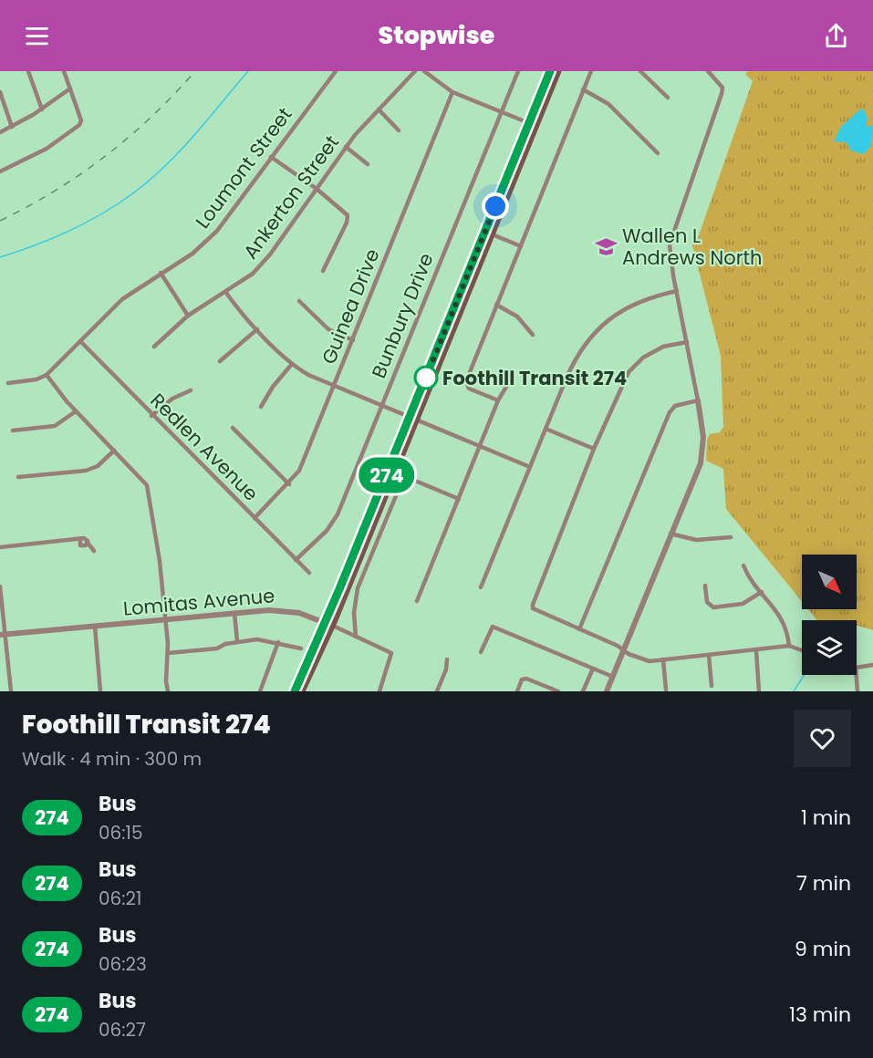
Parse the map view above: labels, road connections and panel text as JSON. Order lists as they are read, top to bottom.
{
  "streets": {
    "street": [
      "Loumont Street",
      "Ankerton Street",
      "Guinea Drive",
      "Bunbury Drive",
      "Redlen Avenue",
      "Lomitas Avenue"
    ]
  },
  "crossings": [
    ["Loumont Street", "Redlen Avenue"],
    ["Guinea Drive", "Redlen Avenue"],
    ["Bunbury Drive", "Redlen Avenue"]
  ],
  "places": {
    "school or university": ["Wallen L Andrews North"],
    "other": ["Foothill Transit 274"]
  },
  "lines": ["bus line 274"],
  "north": "bottom right",
  "page": {
    "header": "Stopwise",
    "on_map": "274",
    "heading": ["Foothill Transit 274", "Walk · 4 min · 300 m"],
    "list": [
      {
        "mark": "274",
        "name": "Bus",
        "note": "06:15",
        "value": "1 min"
      },
      {
        "mark": "274",
        "name": "Bus",
        "note": "06:21",
        "value": "7 min"
      },
      {
        "mark": "274",
        "name": "Bus",
        "note": "06:23",
        "value": "9 min"
      },
      {
        "mark": "274",
        "name": "Bus",
        "note": "06:27",
        "value": "13 min"
      }
    ]
  }
}
